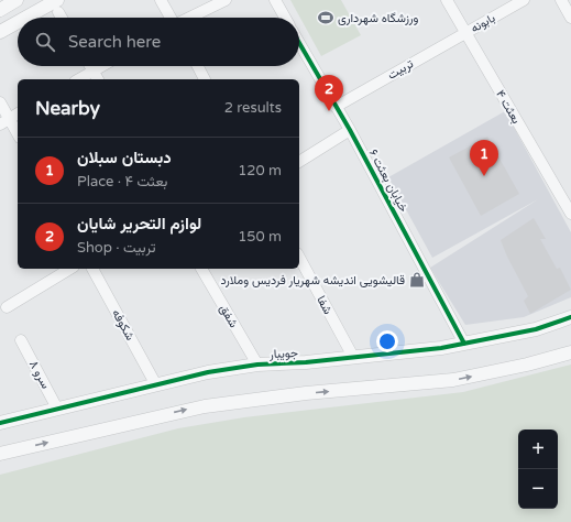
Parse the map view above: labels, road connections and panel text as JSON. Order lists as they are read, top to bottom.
{
  "streets": {
    "street": [
      "بابونه",
      "تربیت",
      "بعثت ۴",
      "خیابان بعثت ۶",
      "شفا",
      "شفق",
      "شکوفه",
      "جویبار",
      "سرو ۸"
    ]
  },
  "crossings": [
    ["بابونه", "تربیت"],
    ["بابونه", "بعثت ۴"],
    ["تربیت", "بعثت ۴"],
    ["تربیت", "خیابان بعثت ۶"],
    ["خیابان بعثت ۶", "جویبار"],
    ["شفا", "جویبار"],
    ["شفق", "جویبار"],
    ["شکوفه", "جویبار"],
    ["جویبار", "سرو ۸"]
  ],
  "places": {
    "sports": ["ورزشگاه شهرداری"],
    "shop": ["قالیشویی اندیشه شهریار فردیس وملارد"]
  },
  "page": {
    "search": "Search here",
    "pins": ["2", "1"],
    "heading": ["Nearby", "2 results"],
    "list": [
      {
        "mark": "1",
        "name": "دبستان سبلان",
        "note": "Place · بعثت ۴",
        "value": "120 m"
      },
      {
        "mark": "2",
        "name": "لوازم التحریر شایان",
        "note": "Shop · تربیت",
        "value": "150 m"
      }
    ],
    "map_buttons": ["+", "−"]
  }
}
